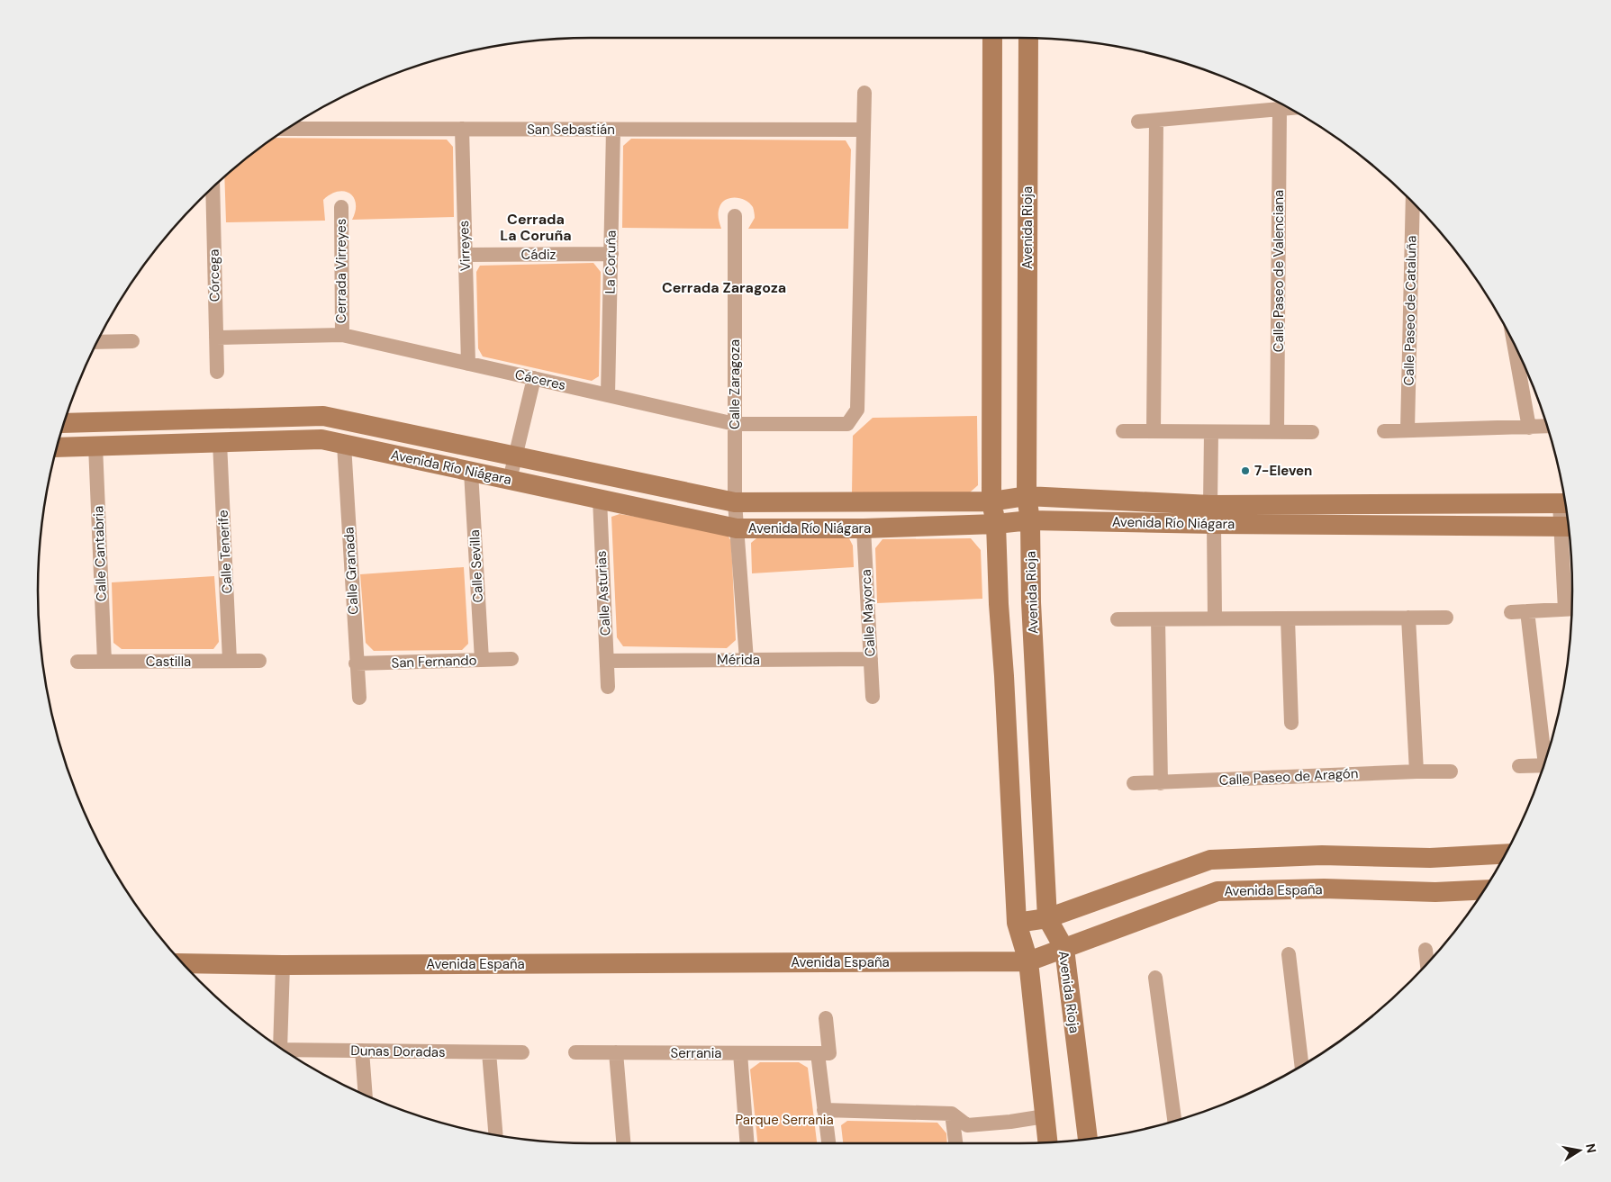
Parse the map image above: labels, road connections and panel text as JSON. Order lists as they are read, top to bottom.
{
  "streets": {
    "main road": ["Avenida Rioja", "Avenida Río Niágara", "Avenida España"],
    "street": [
      "San Sebastián",
      "Virreyes",
      "Cádiz",
      "La Coruña",
      "Cerrada Virreyes",
      "Calle Paseo de Valenciana",
      "Córcega",
      "Calle Paseo de Cataluña",
      "Cáceres",
      "Calle Zaragoza",
      "Calle Tenerife",
      "Calle Cantabria",
      "Calle Sevilla",
      "Calle Granada",
      "Calle Asturias",
      "Calle Mayorca",
      "Mérida",
      "Castilla",
      "San Fernando",
      "Calle Paseo de Aragón",
      "Dunas Doradas",
      "Serrania"
    ]
  },
  "crossings": [
    ["San Sebastián", "Virreyes"],
    ["San Sebastián", "La Coruña"],
    ["San Sebastián", "Cáceres"],
    ["Avenida Rioja", "Avenida Río Niágara"],
    ["Avenida Rioja", "Avenida España"],
    ["Virreyes", "Cádiz"],
    ["Virreyes", "Cáceres"],
    ["Cádiz", "La Coruña"],
    ["La Coruña", "Cáceres"],
    ["Cerrada Virreyes", "Cáceres"],
    ["Córcega", "Cáceres"],
    ["Cáceres", "Calle Zaragoza"],
    ["Calle Zaragoza", "Avenida Río Niágara"],
    ["Calle Zaragoza", "Mérida"],
    ["Avenida Río Niágara", "Calle Tenerife"],
    ["Avenida Río Niágara", "Calle Cantabria"],
    ["Avenida Río Niágara", "Calle Sevilla"],
    ["Avenida Río Niágara", "Calle Granada"],
    ["Avenida Río Niágara", "Calle Asturias"],
    ["Avenida Río Niágara", "Calle Mayorca"],
    ["Calle Tenerife", "Castilla"],
    ["Calle Cantabria", "Castilla"],
    ["Calle Sevilla", "San Fernando"],
    ["Calle Granada", "San Fernando"],
    ["Calle Asturias", "Mérida"],
    ["Calle Mayorca", "Mérida"]
  ],
  "districts": ["Cerrada La Coruña", "Cerrada Zaragoza"],
  "parks": ["Parque Serrania"],
  "places": ["7-Eleven"],
  "north": "right"
}
